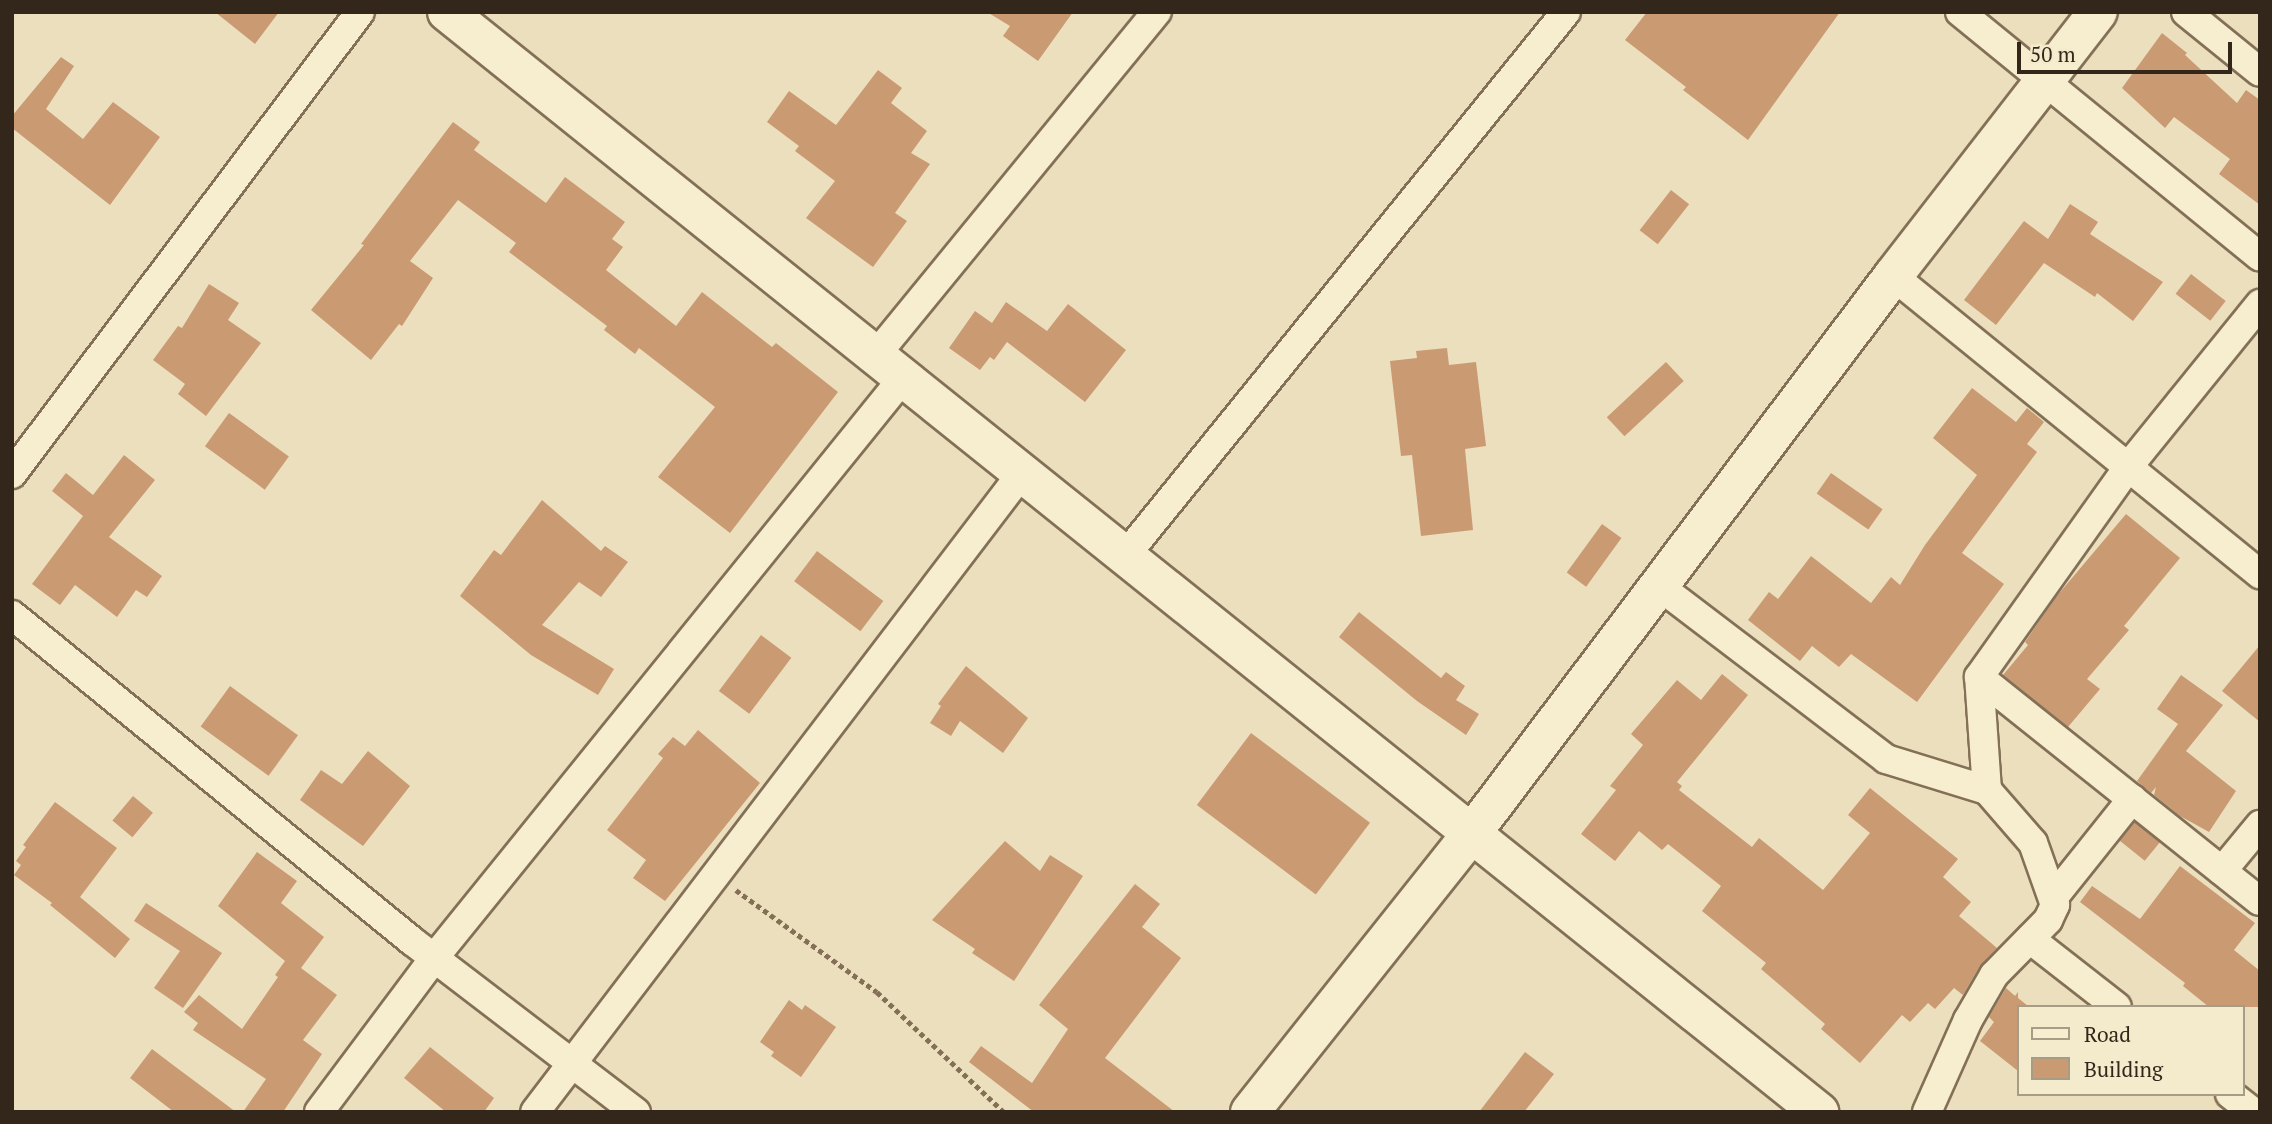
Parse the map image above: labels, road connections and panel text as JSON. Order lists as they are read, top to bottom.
{
  "legend": ["Road", "Building"],
  "scale_bar": "50 m"
}
